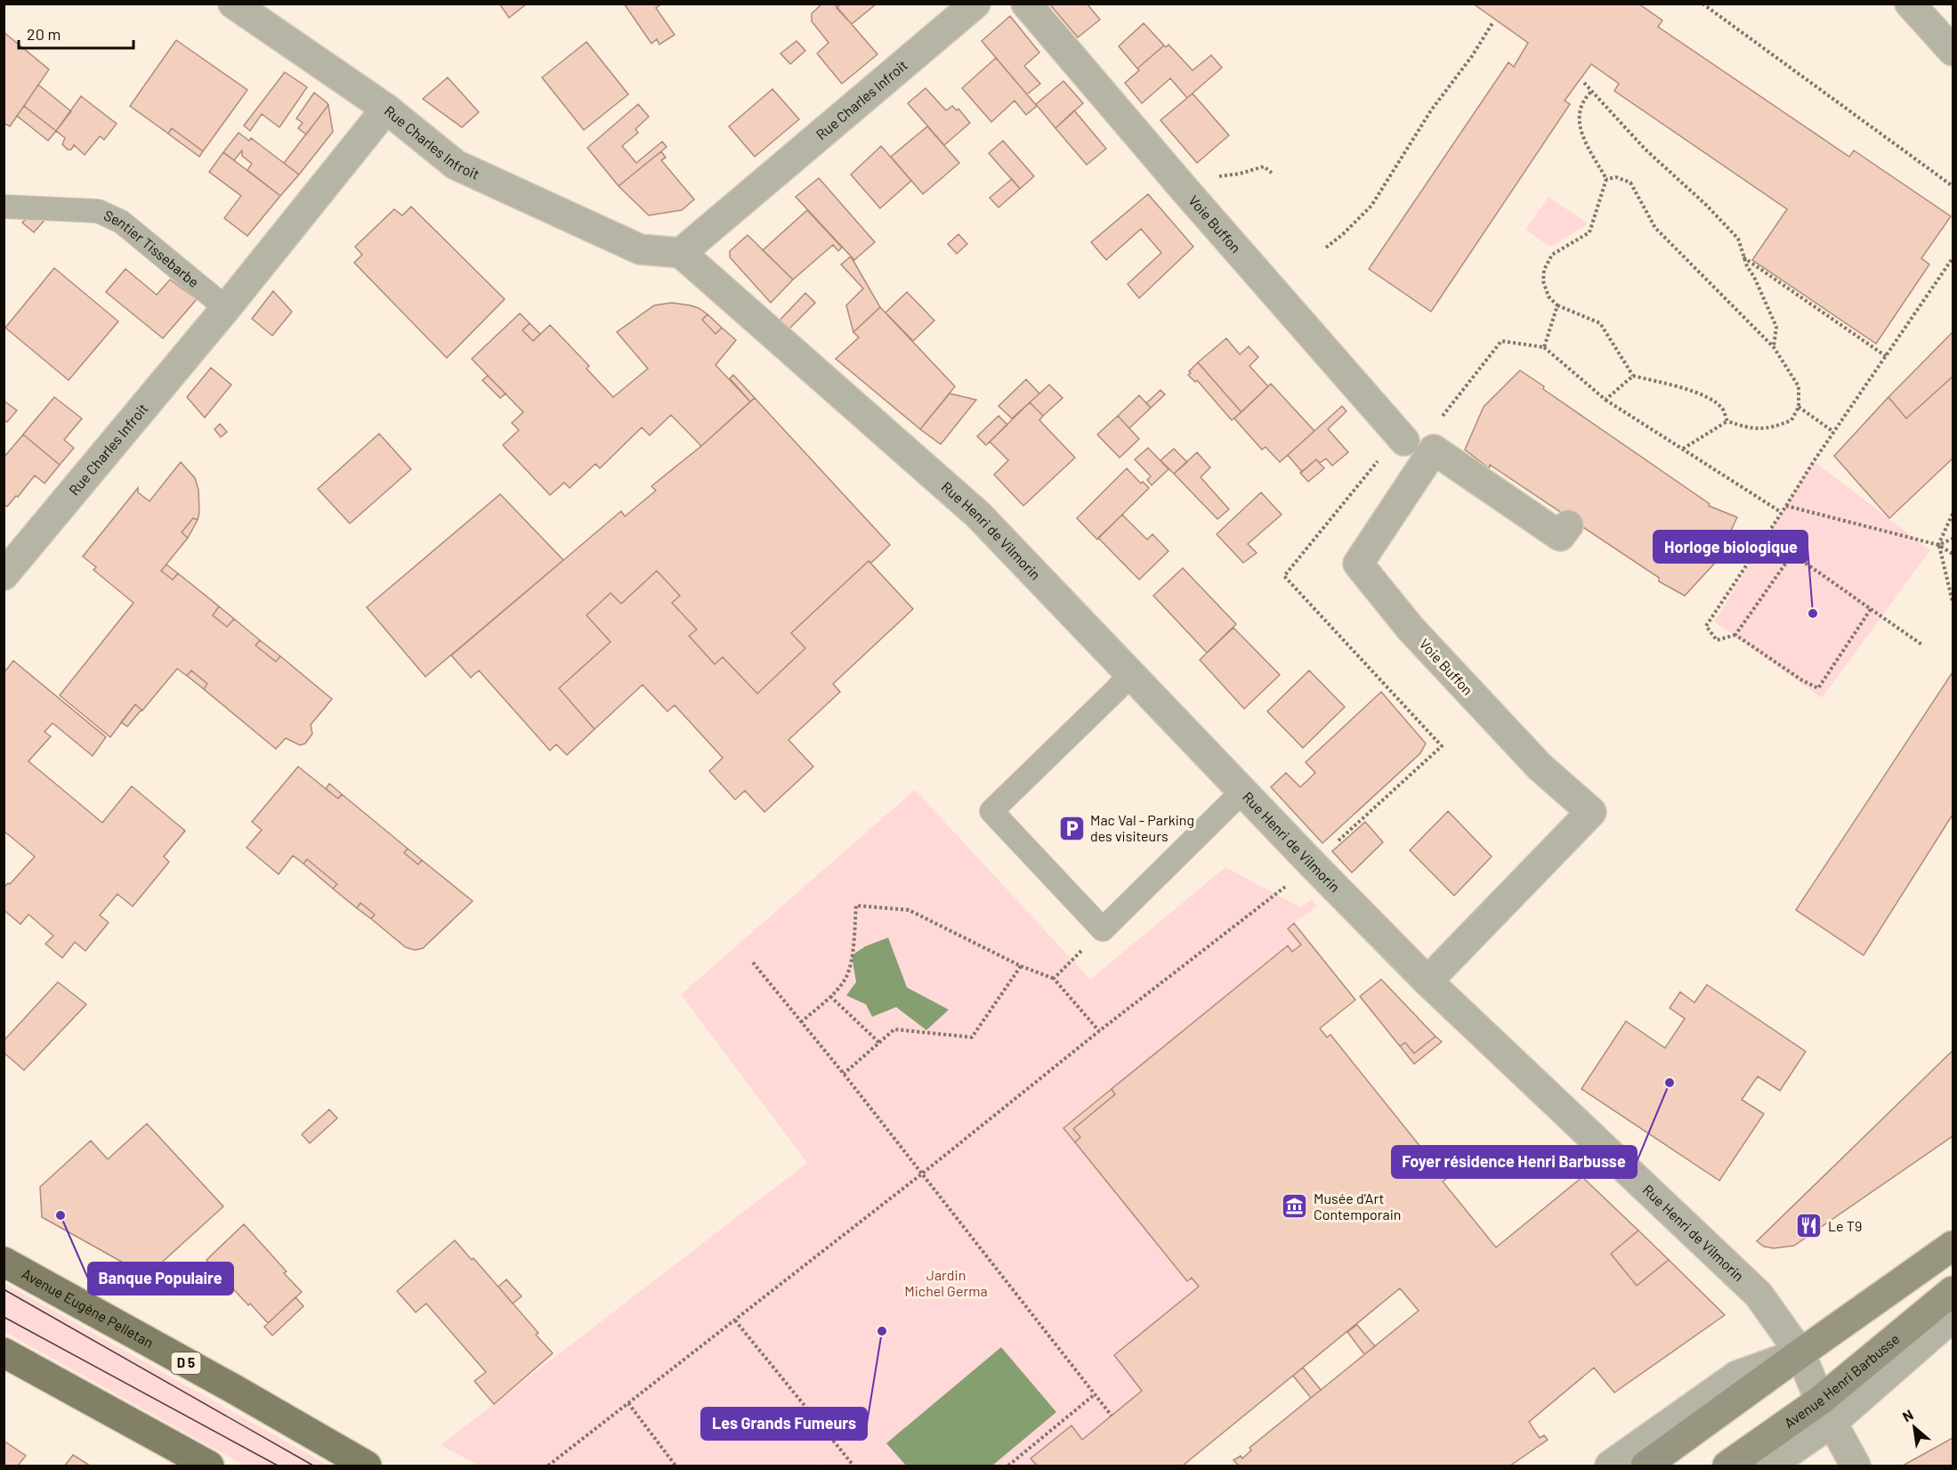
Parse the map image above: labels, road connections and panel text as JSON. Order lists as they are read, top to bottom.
{
  "streets": {
    "main road": ["Avenue Eugène Pelletan", "D 5", "Avenue Henri Barbusse"],
    "street": ["Rue Charles Infroit", "Voie Buffon", "Rue Henri de Vilmorin"],
    "lane": ["Sentier Tissebarbe"]
  },
  "crossings": [
    ["Rue Charles Infroit", "Sentier Tissebarbe"],
    ["Rue Charles Infroit", "Rue Henri de Vilmorin"],
    ["Voie Buffon", "Rue Henri de Vilmorin"],
    ["Rue Henri de Vilmorin", "Avenue Henri Barbusse"]
  ],
  "parks": ["Jardin Michel Germa"],
  "places": {
    "other": [
      "Horloge biologique",
      "Foyer résidence Henri Barbusse",
      "Banque Populaire",
      "Les Grands Fumeurs"
    ],
    "parking": ["Mac Val - Parking des visiteurs"],
    "museum": ["Musée d'Art Contemporain"],
    "restaurant": ["Le T9"]
  },
  "scale_bar": "20 m",
  "north": "top left"
}
